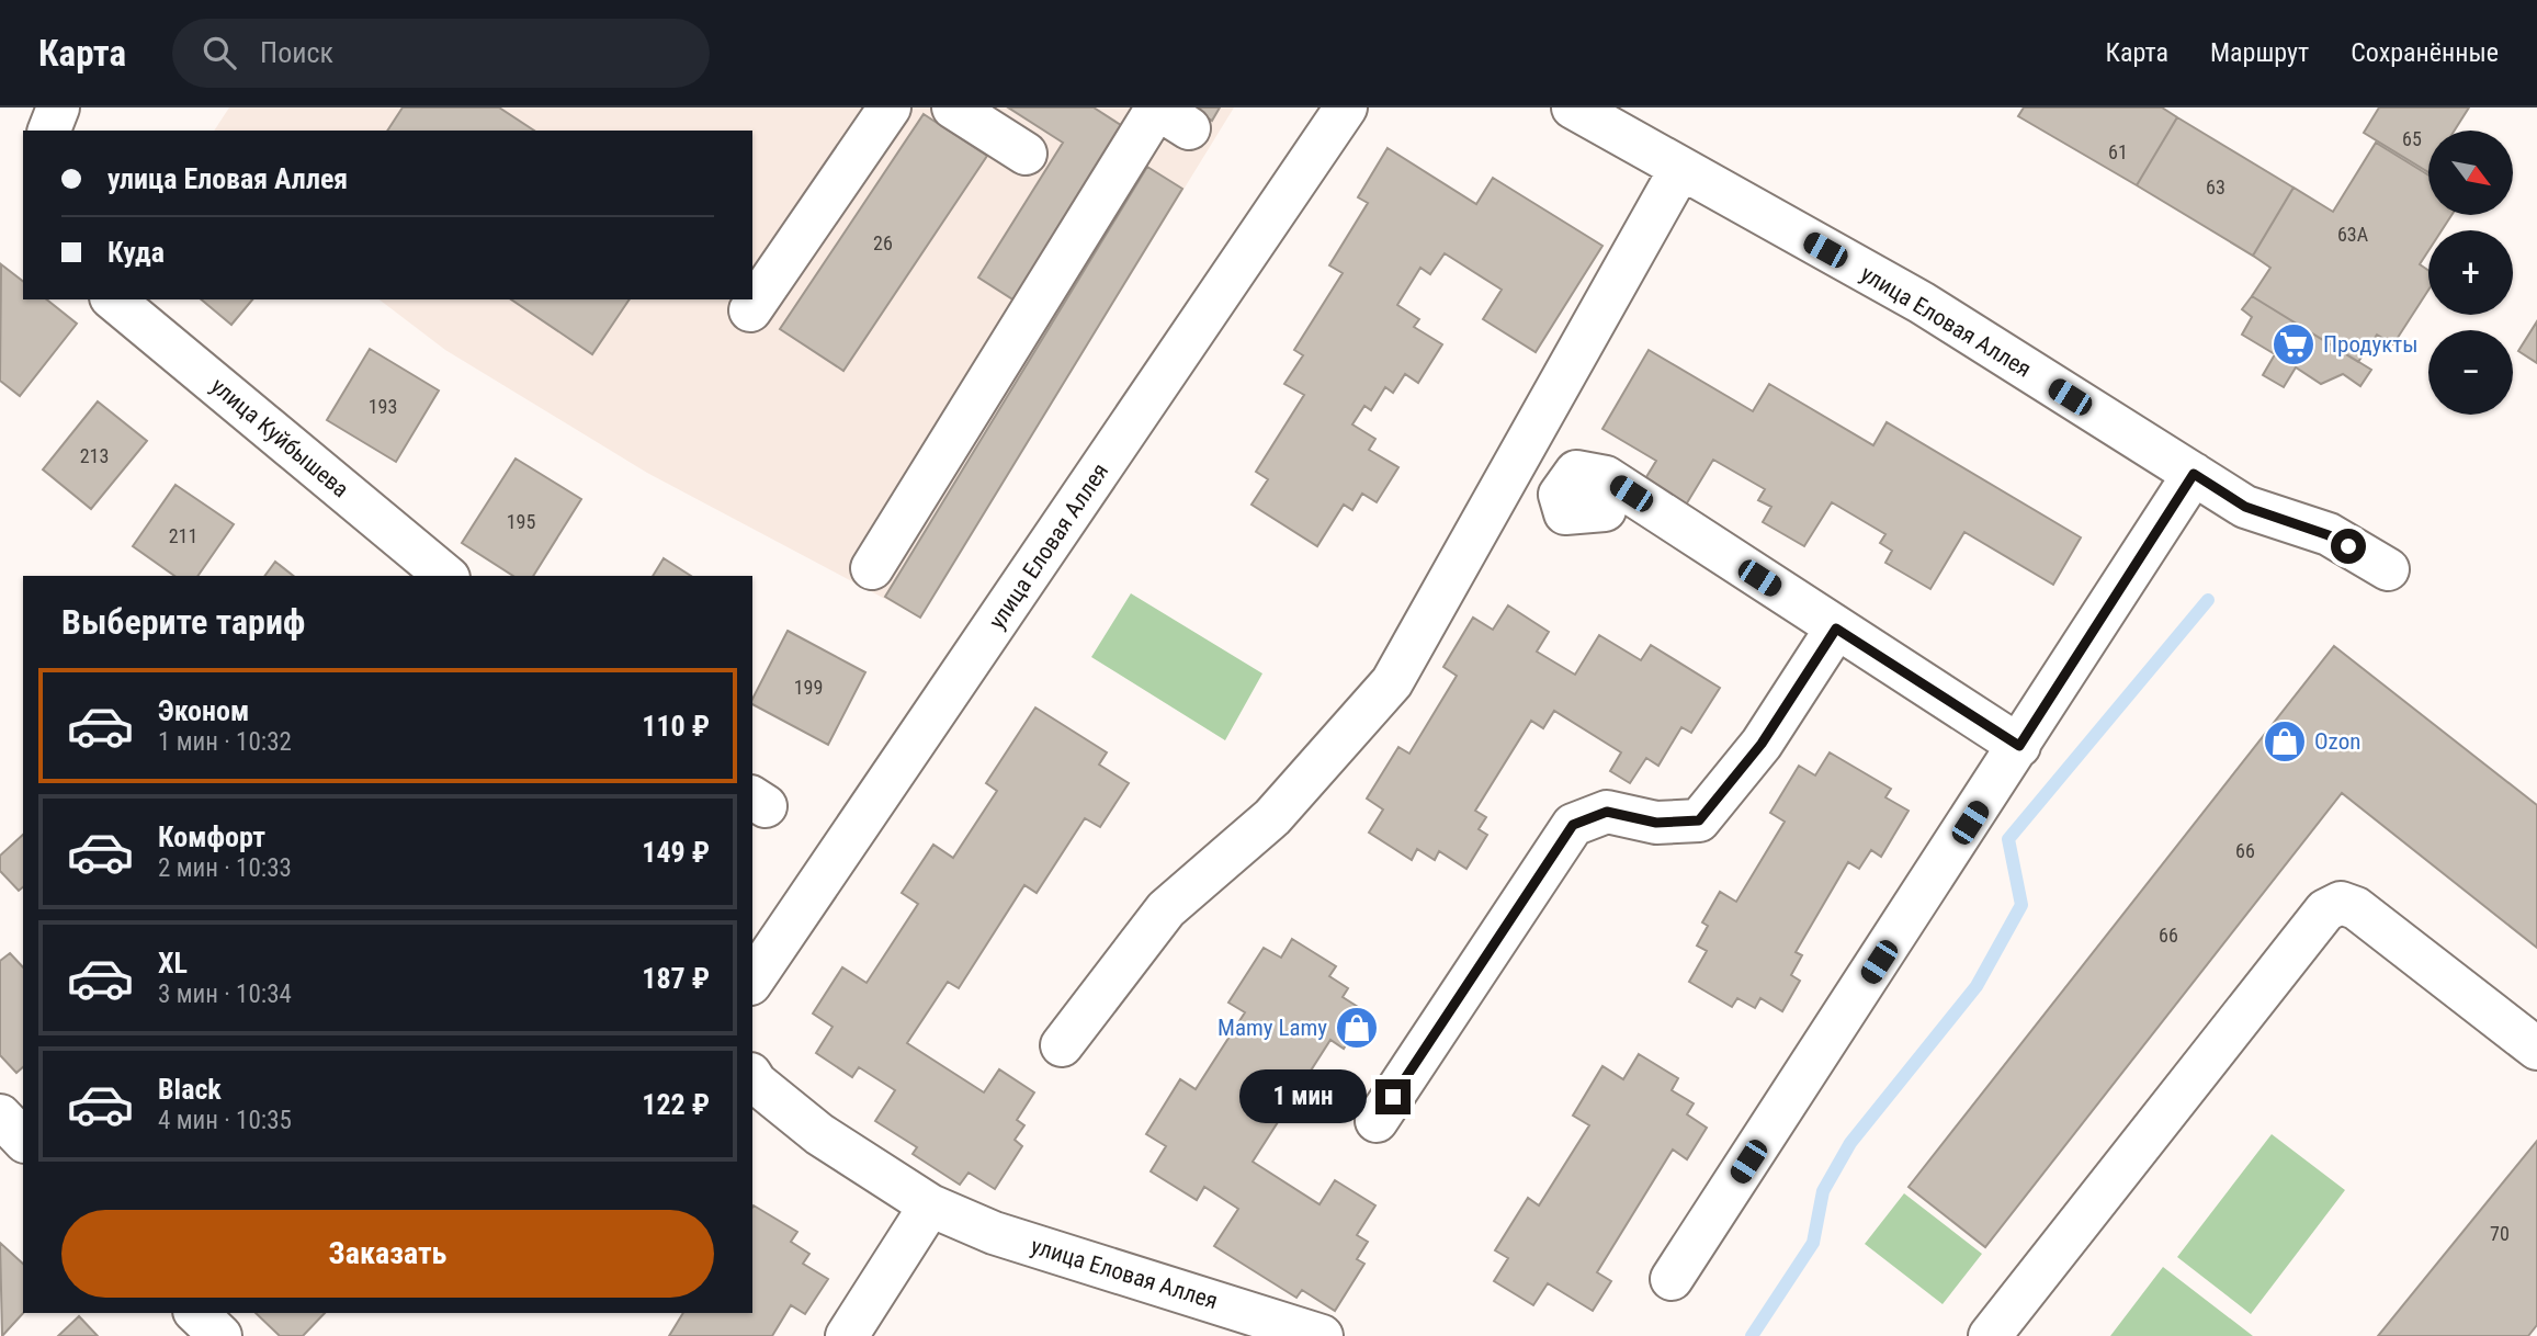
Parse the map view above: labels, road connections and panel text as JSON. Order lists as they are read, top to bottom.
{
  "streets": {
    "street": ["улица Еловая Аллея", "улица Куйбышева"]
  },
  "places": {
    "supermarket": ["Продукты"],
    "shop": ["Ozon", "Mamy Lamy"]
  },
  "house_numbers": [
    "65",
    "61",
    "63",
    "63А",
    "26",
    "193",
    "213",
    "195",
    "211",
    "199",
    "66",
    "66",
    "70"
  ],
  "north": "bottom right",
  "page": {
    "header": "Карта",
    "search": "Поиск",
    "nav": ["Карта", "Маршрут", "Сохранённые"],
    "map_buttons": ["+", "−"],
    "banner": ["улица Еловая Аллея", "Куда"],
    "heading": "Выберите тариф",
    "list": [
      {
        "name": "Эконом",
        "note": "1 мин · 10:32",
        "value": "110 ₽"
      },
      {
        "name": "Комфорт",
        "note": "2 мин · 10:33",
        "value": "149 ₽"
      },
      {
        "name": "XL",
        "note": "3 мин · 10:34",
        "value": "187 ₽"
      },
      {
        "name": "Black",
        "note": "4 мин · 10:35",
        "value": "122 ₽"
      }
    ],
    "bubble": "1 мин",
    "buttons": "Заказать"
  }
}
